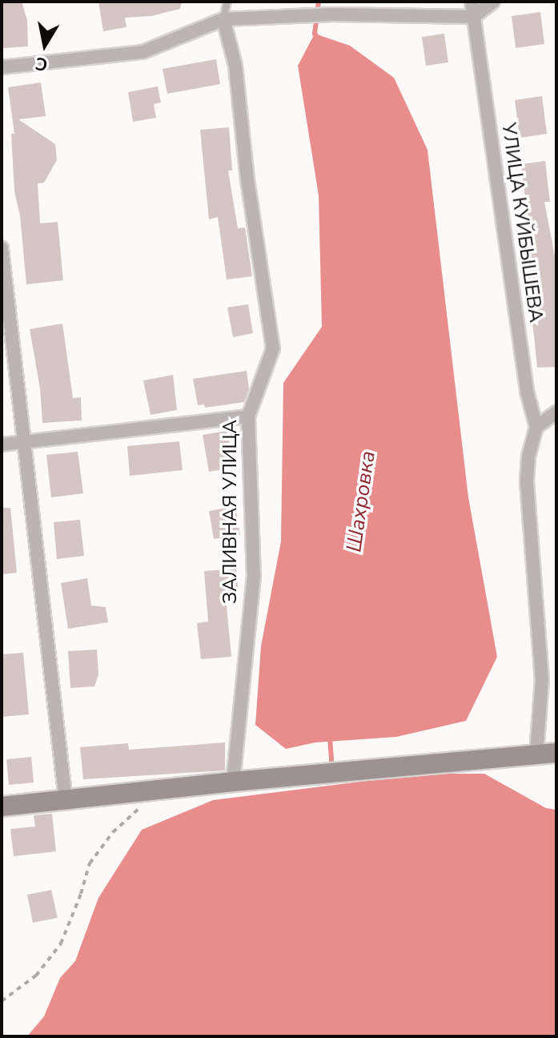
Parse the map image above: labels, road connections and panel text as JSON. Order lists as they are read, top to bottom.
{
  "streets": {
    "street": ["УЛИЦА КУЙБЫШЕВА", "ЗАЛИВНАЯ УЛИЦА"]
  },
  "water": ["Шахровка"],
  "north": "bottom"
}
